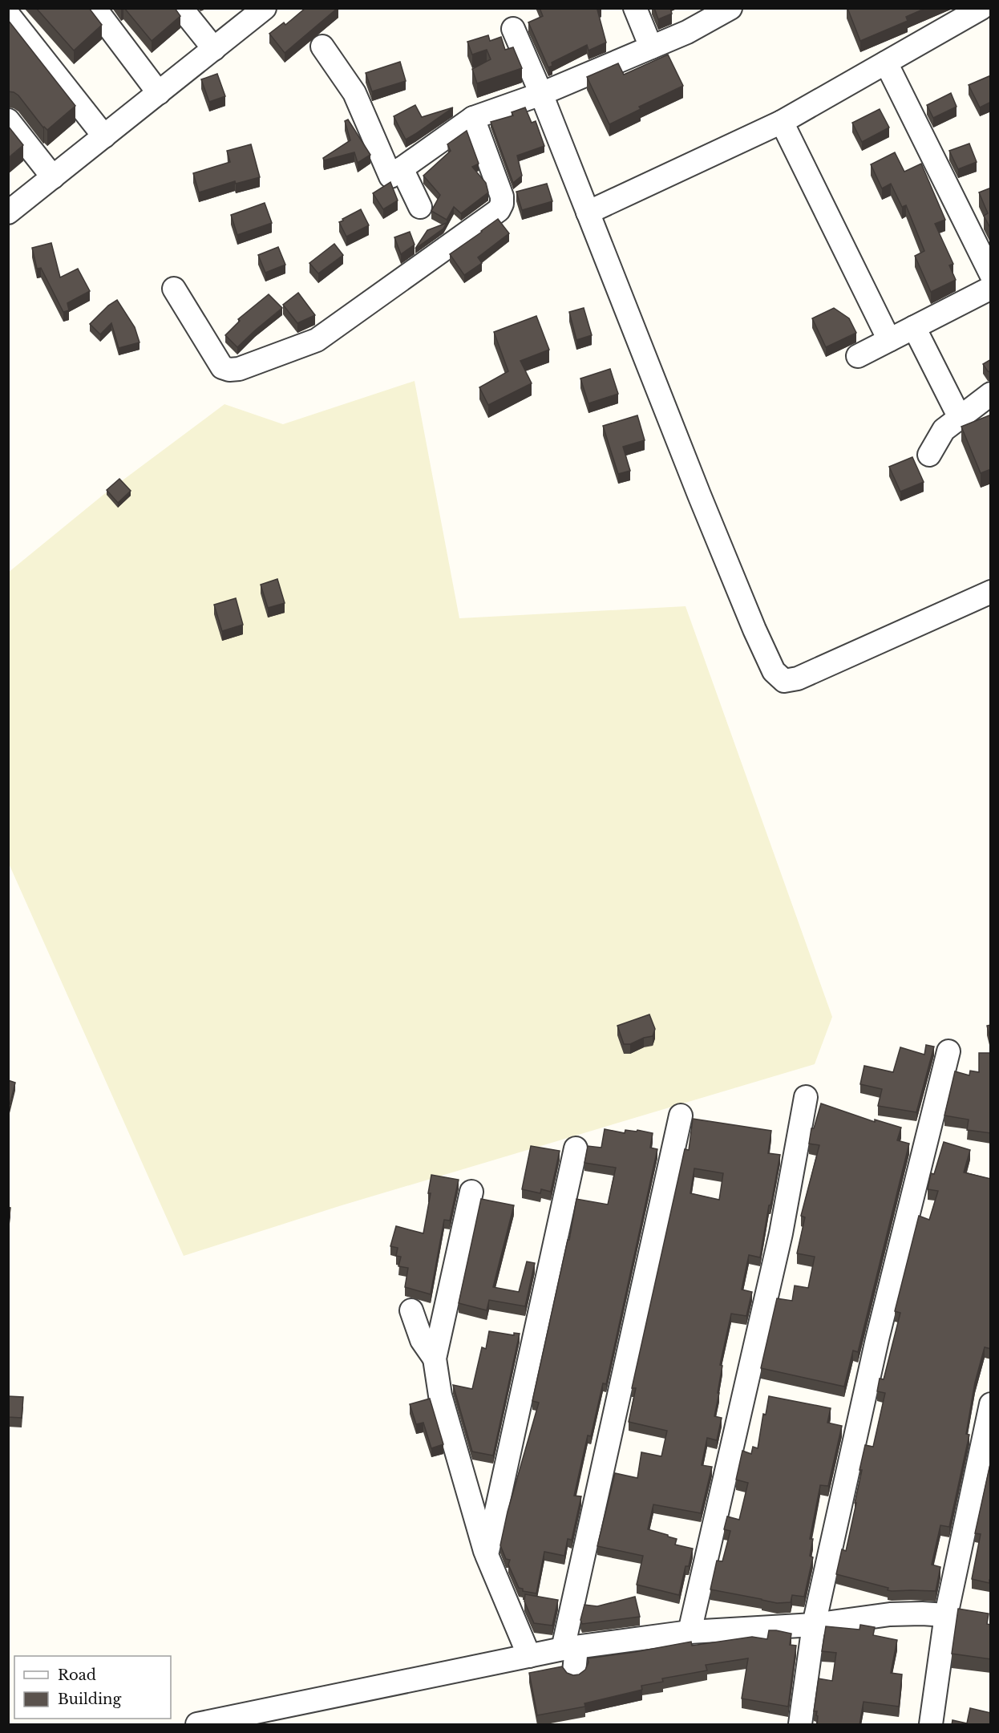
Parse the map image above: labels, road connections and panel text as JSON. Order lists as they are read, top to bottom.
{
  "legend": ["Road", "Building"]
}
